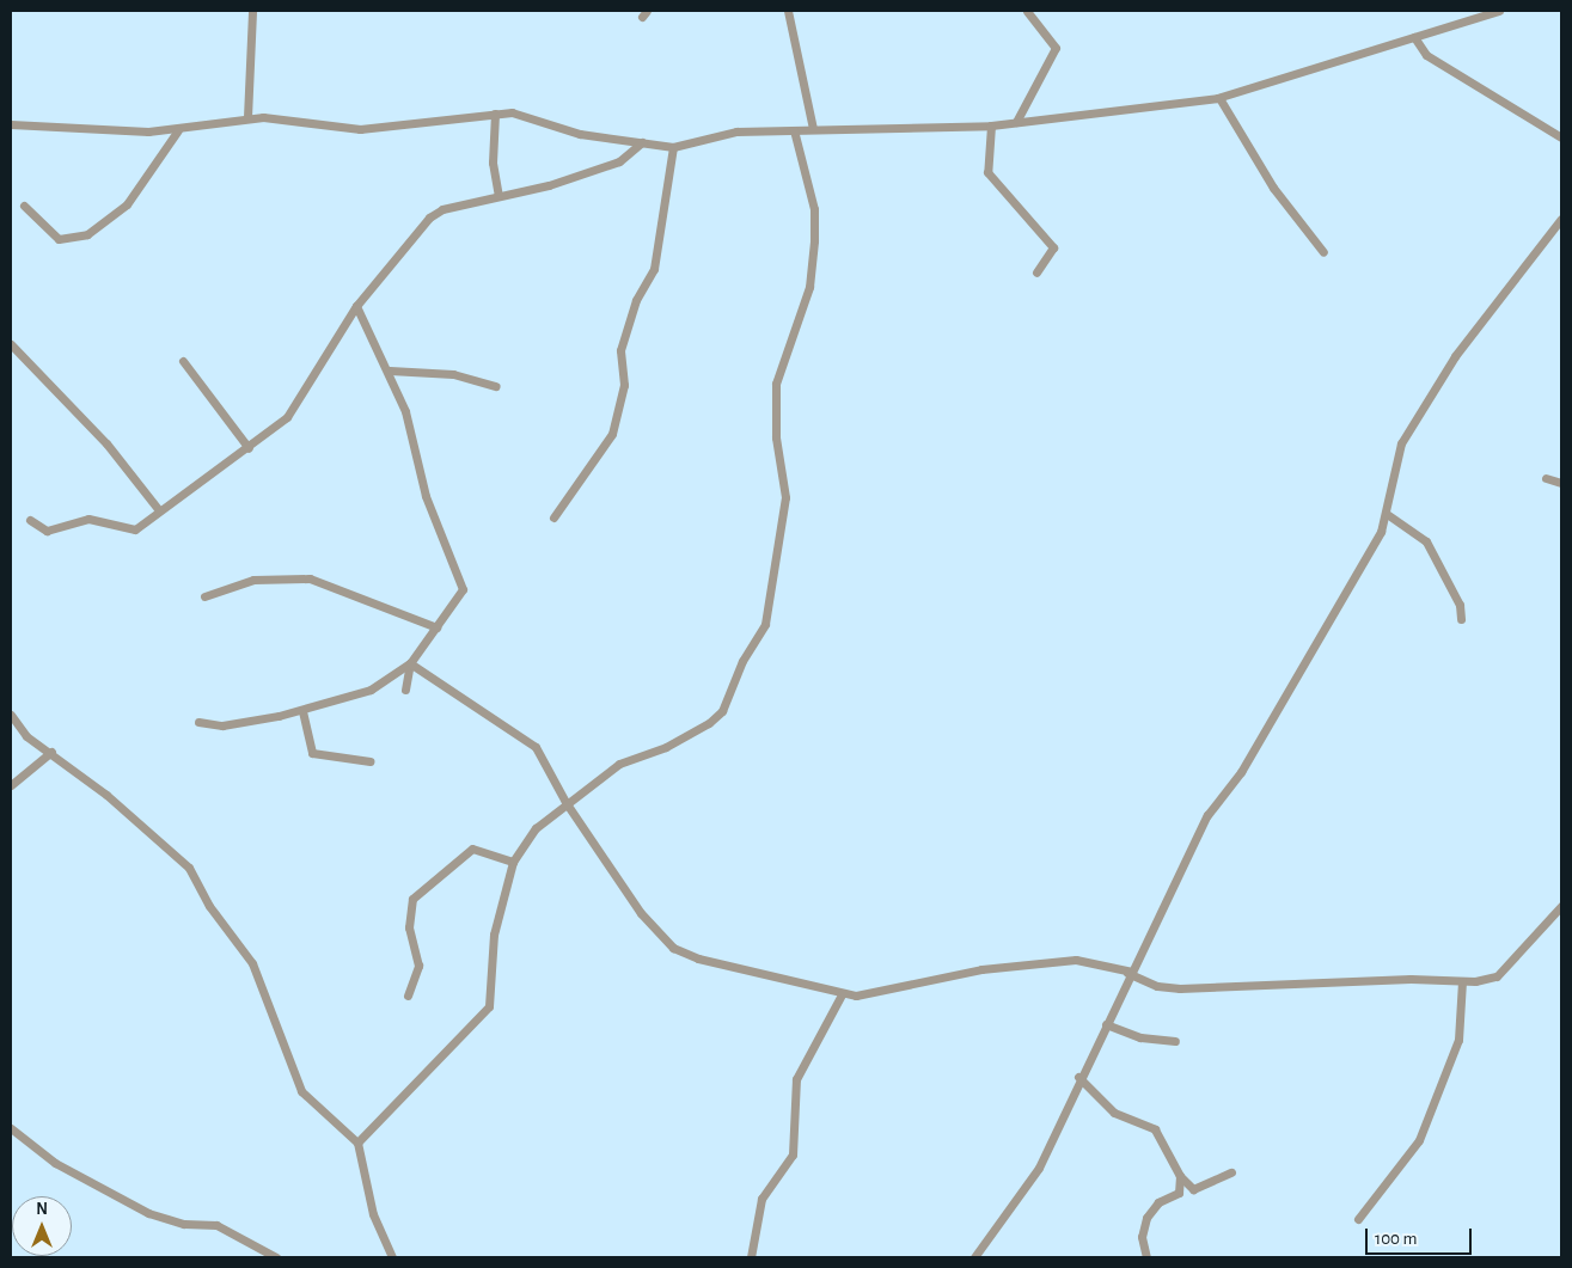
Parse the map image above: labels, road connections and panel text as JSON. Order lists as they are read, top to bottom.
{
  "scale_bar": "100 m",
  "north": "top"
}
